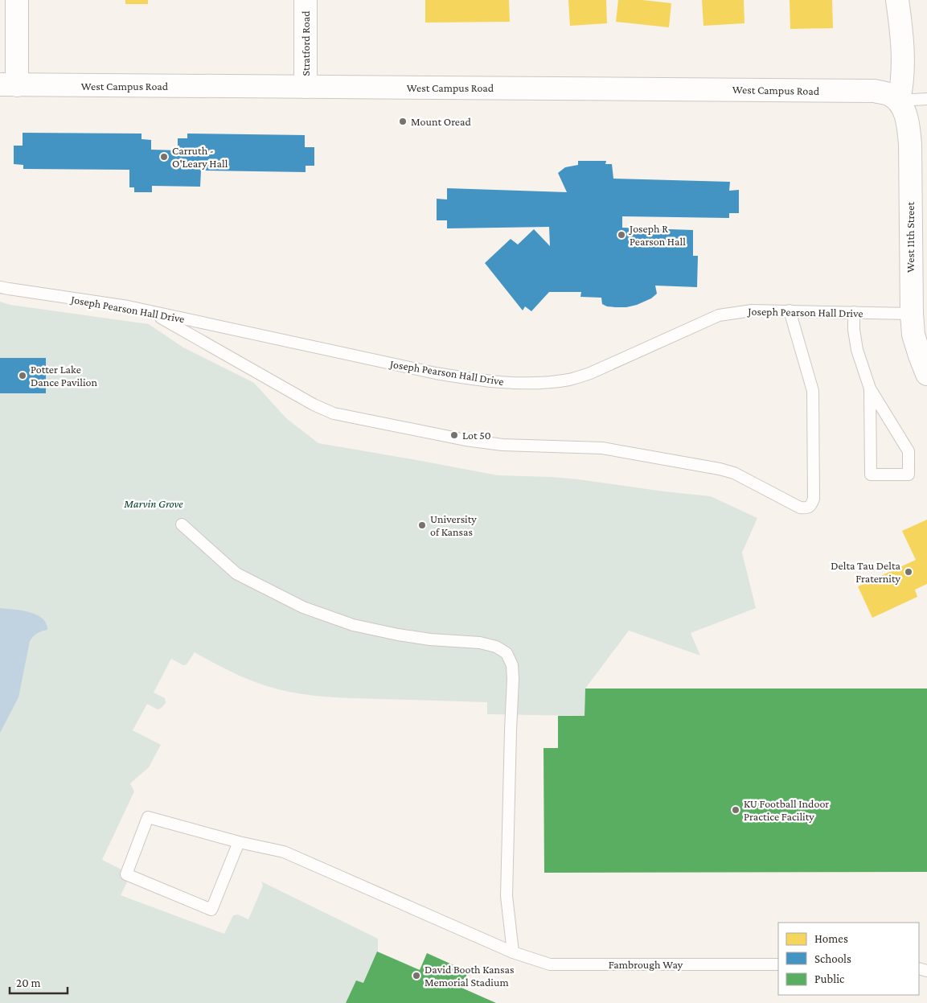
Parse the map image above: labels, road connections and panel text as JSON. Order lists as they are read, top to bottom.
{
  "streets": {
    "street": ["Stratford Road", "West Campus Road", "West 11th Street"],
    "lane": ["Joseph Pearson Hall Drive", "Fambrough Way"]
  },
  "crossings": [
    ["Stratford Road", "West Campus Road"],
    ["West Campus Road", "West 11th Street"],
    ["West 11th Street", "Joseph Pearson Hall Drive"]
  ],
  "parks": ["Marvin Grove"],
  "places": [
    "Mount Oread",
    "Carruth - O'Leary Hall",
    "Joseph R Pearson Hall",
    "Potter Lake Dance Pavilion",
    "Lot 50",
    "University of Kansas",
    "Delta Tau Delta Fraternity",
    "KU Football Indoor Practice Facility",
    "David Booth Kansas Memorial Stadium"
  ],
  "legend": ["Homes", "Schools", "Public"],
  "scale_bar": "20 m"
}
